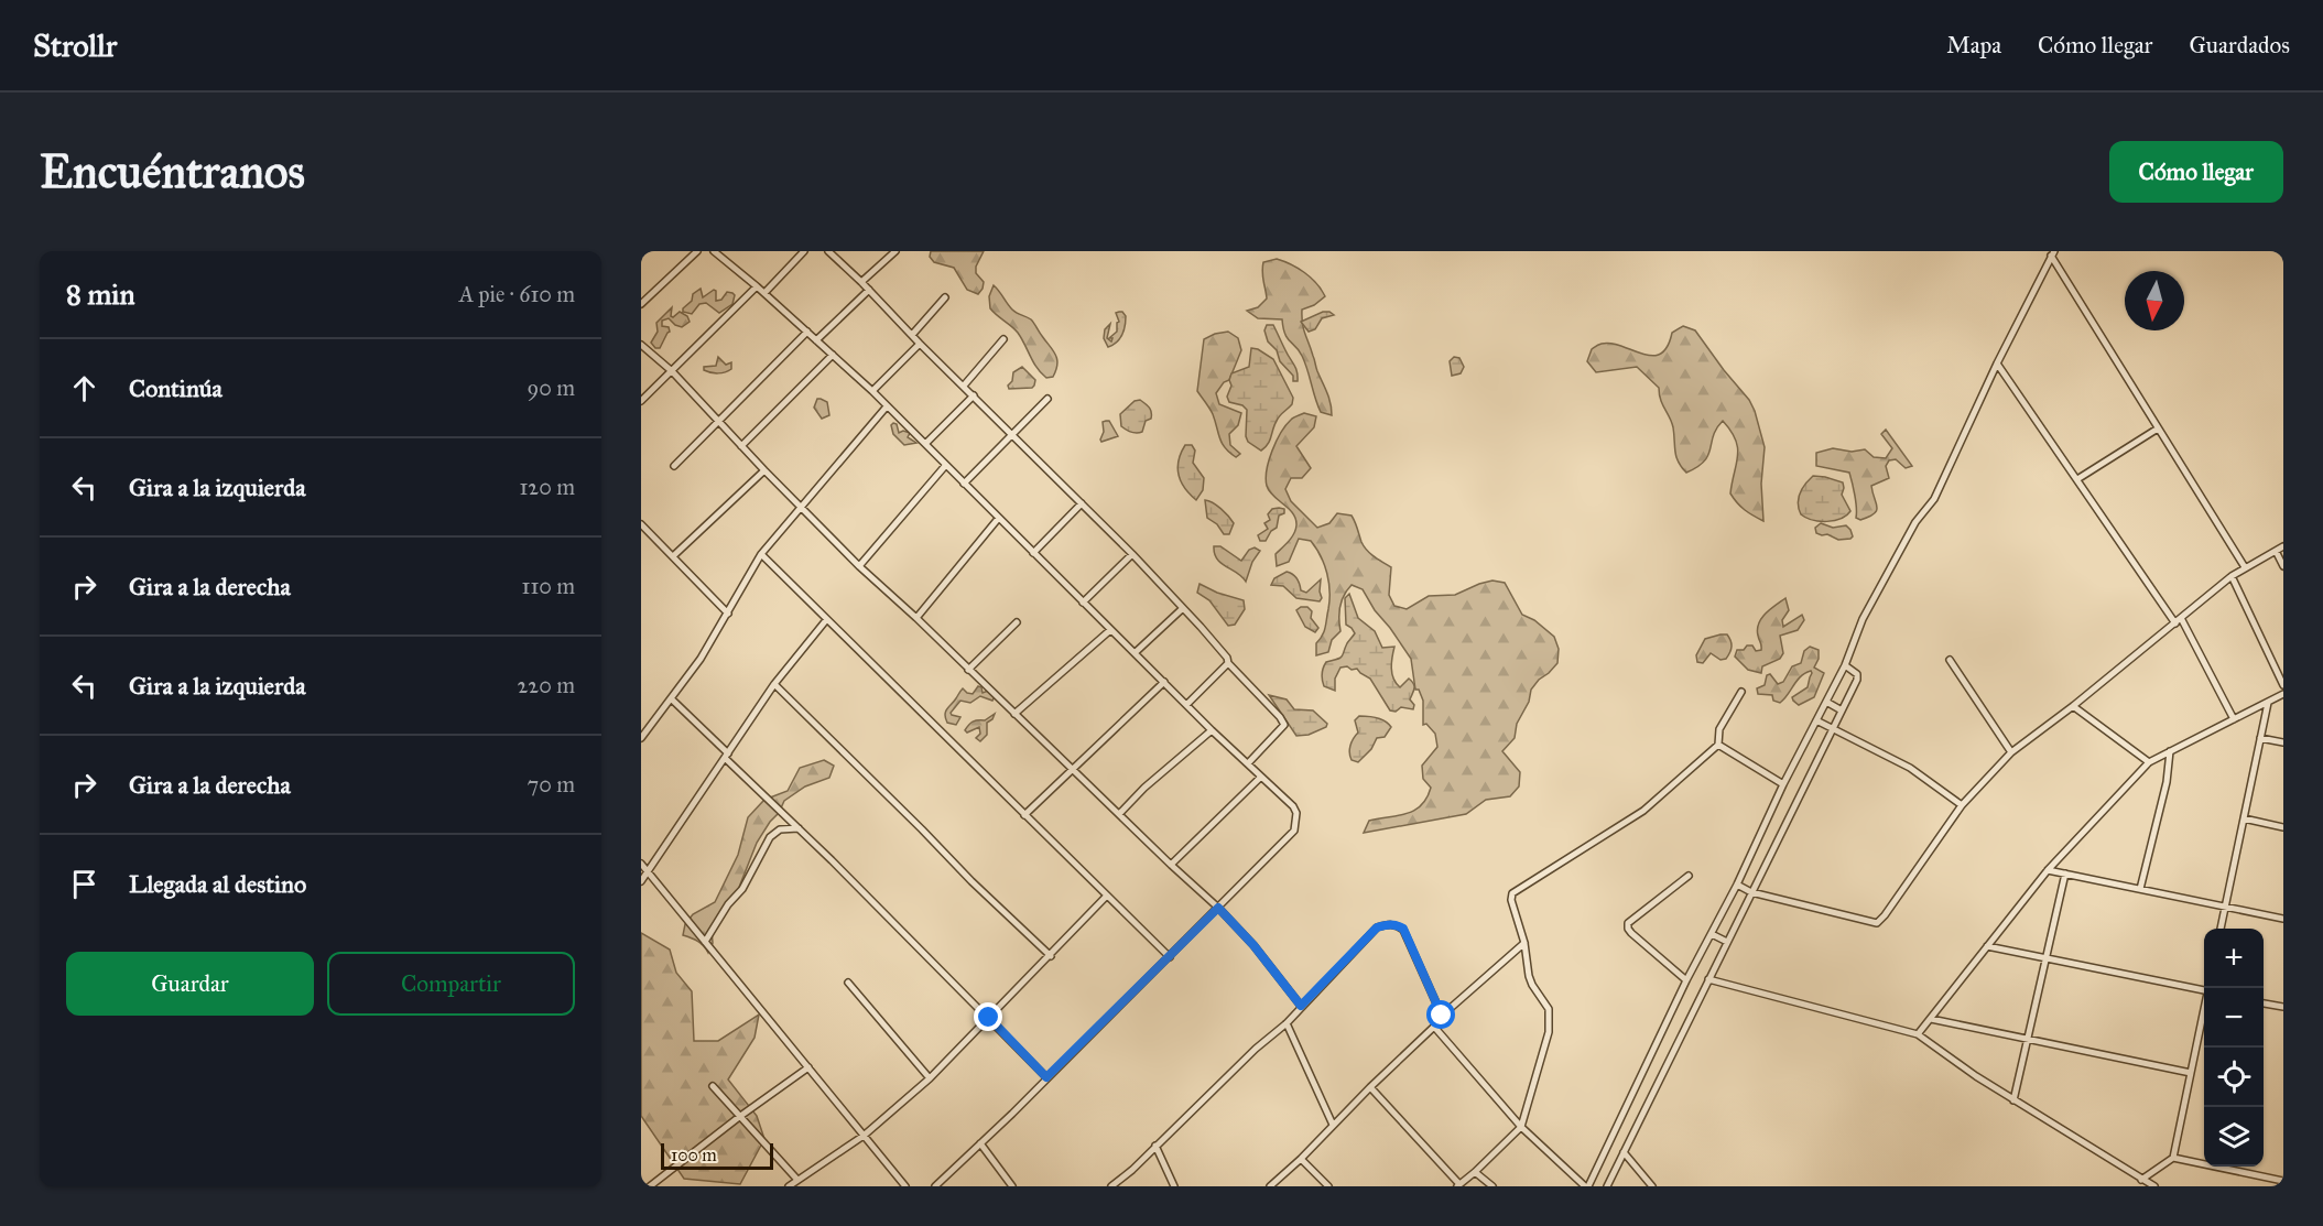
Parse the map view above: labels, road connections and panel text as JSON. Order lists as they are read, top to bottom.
{
  "scale_bar": "100 m",
  "north": "bottom",
  "page": {
    "header": "Strollr",
    "nav": ["Mapa", "Cómo llegar", "Guardados"],
    "buttons": [
      "Cómo llegar",
      ["Guardar", "Compartir"]
    ],
    "title": "Encuéntranos",
    "heading": ["8 min", "A pie · 610 m"],
    "list": [
      ["Continúa", "90 m"],
      ["Gira a la izquierda", "120 m"],
      ["Gira a la derecha", "110 m"],
      ["Gira a la izquierda", "220 m"],
      ["Gira a la derecha", "70 m"],
      "Llegada al destino"
    ],
    "map_buttons": ["+", "−"],
    "scale": "100 m"
  }
}
